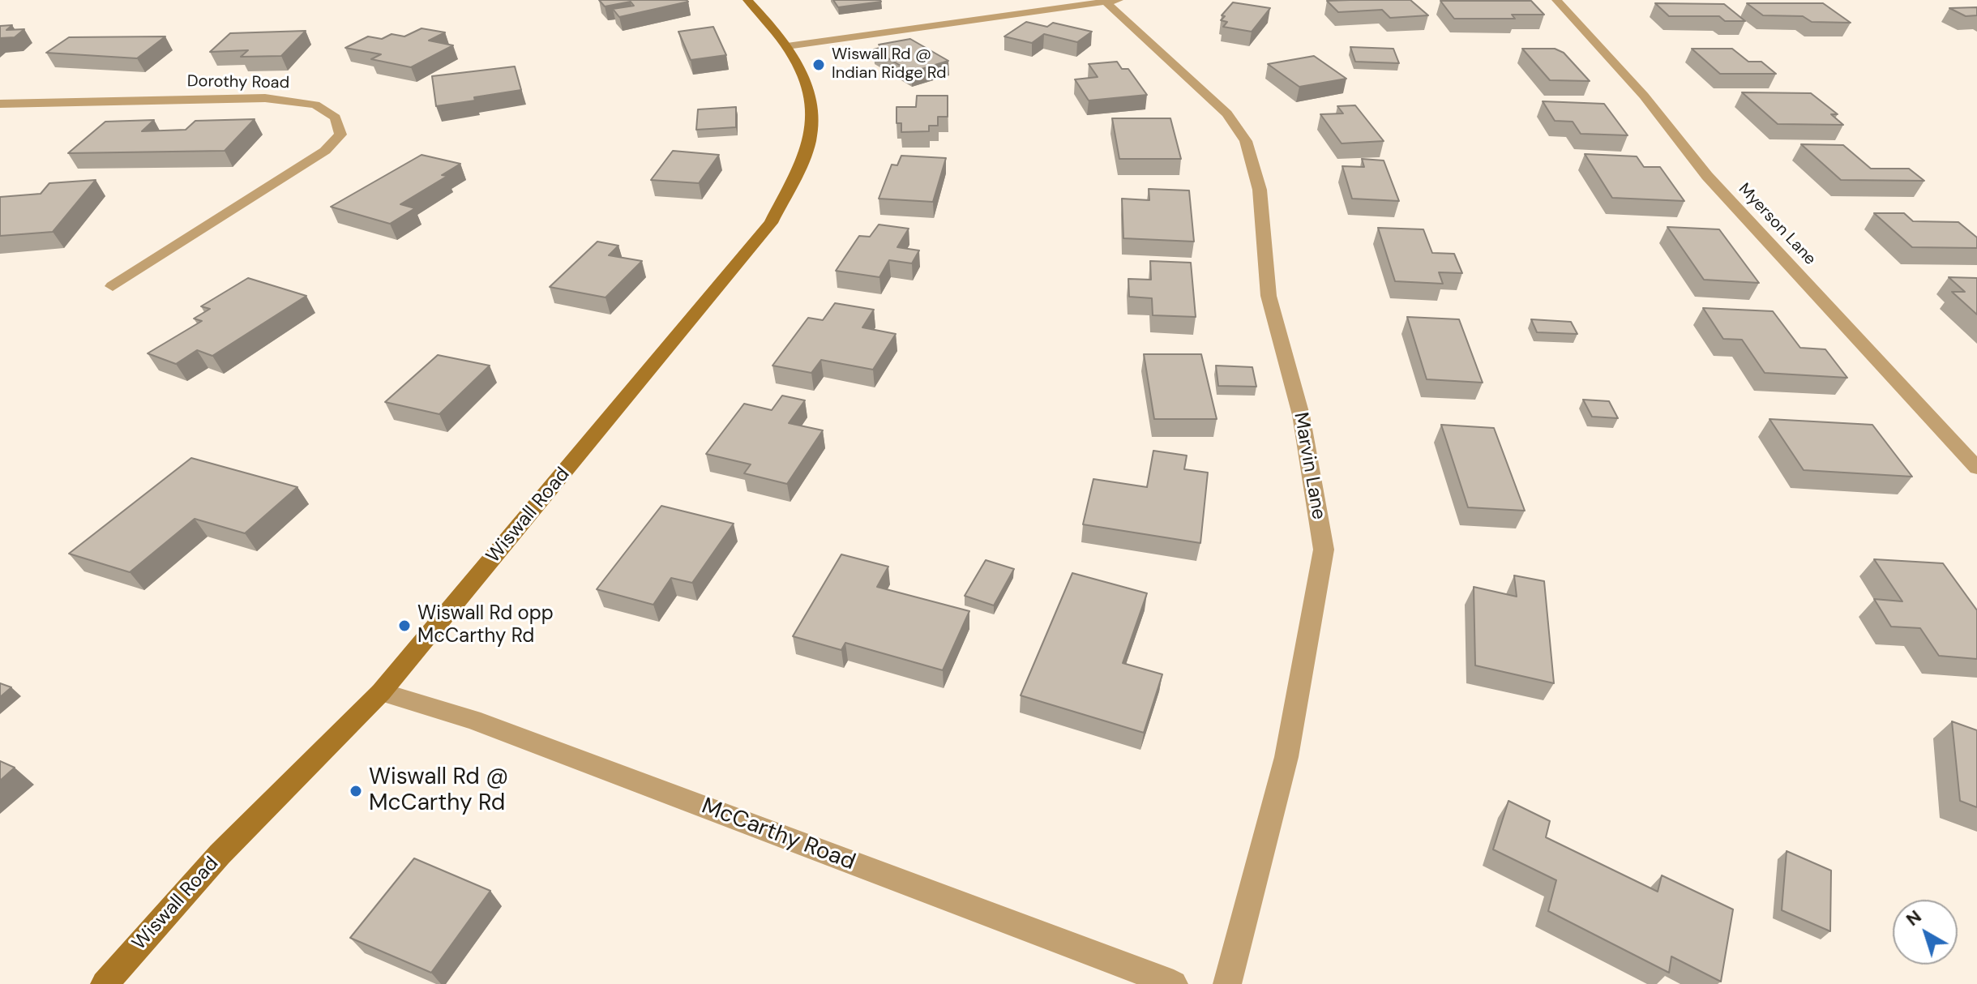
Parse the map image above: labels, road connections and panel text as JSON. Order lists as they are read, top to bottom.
{
  "streets": {
    "street": [
      "Dorothy Road",
      "Myerson Lane",
      "Marvin Lane",
      "Wiswall Road",
      "McCarthy Road"
    ]
  },
  "crossings": [
    ["Wiswall Road", "McCarthy Road"]
  ],
  "places": ["Wiswall Rd @ Indian Ridge Rd", "Wiswall Rd opp McCarthy Rd", "Wiswall Rd @ McCarthy Rd"],
  "north": "top left"
}
